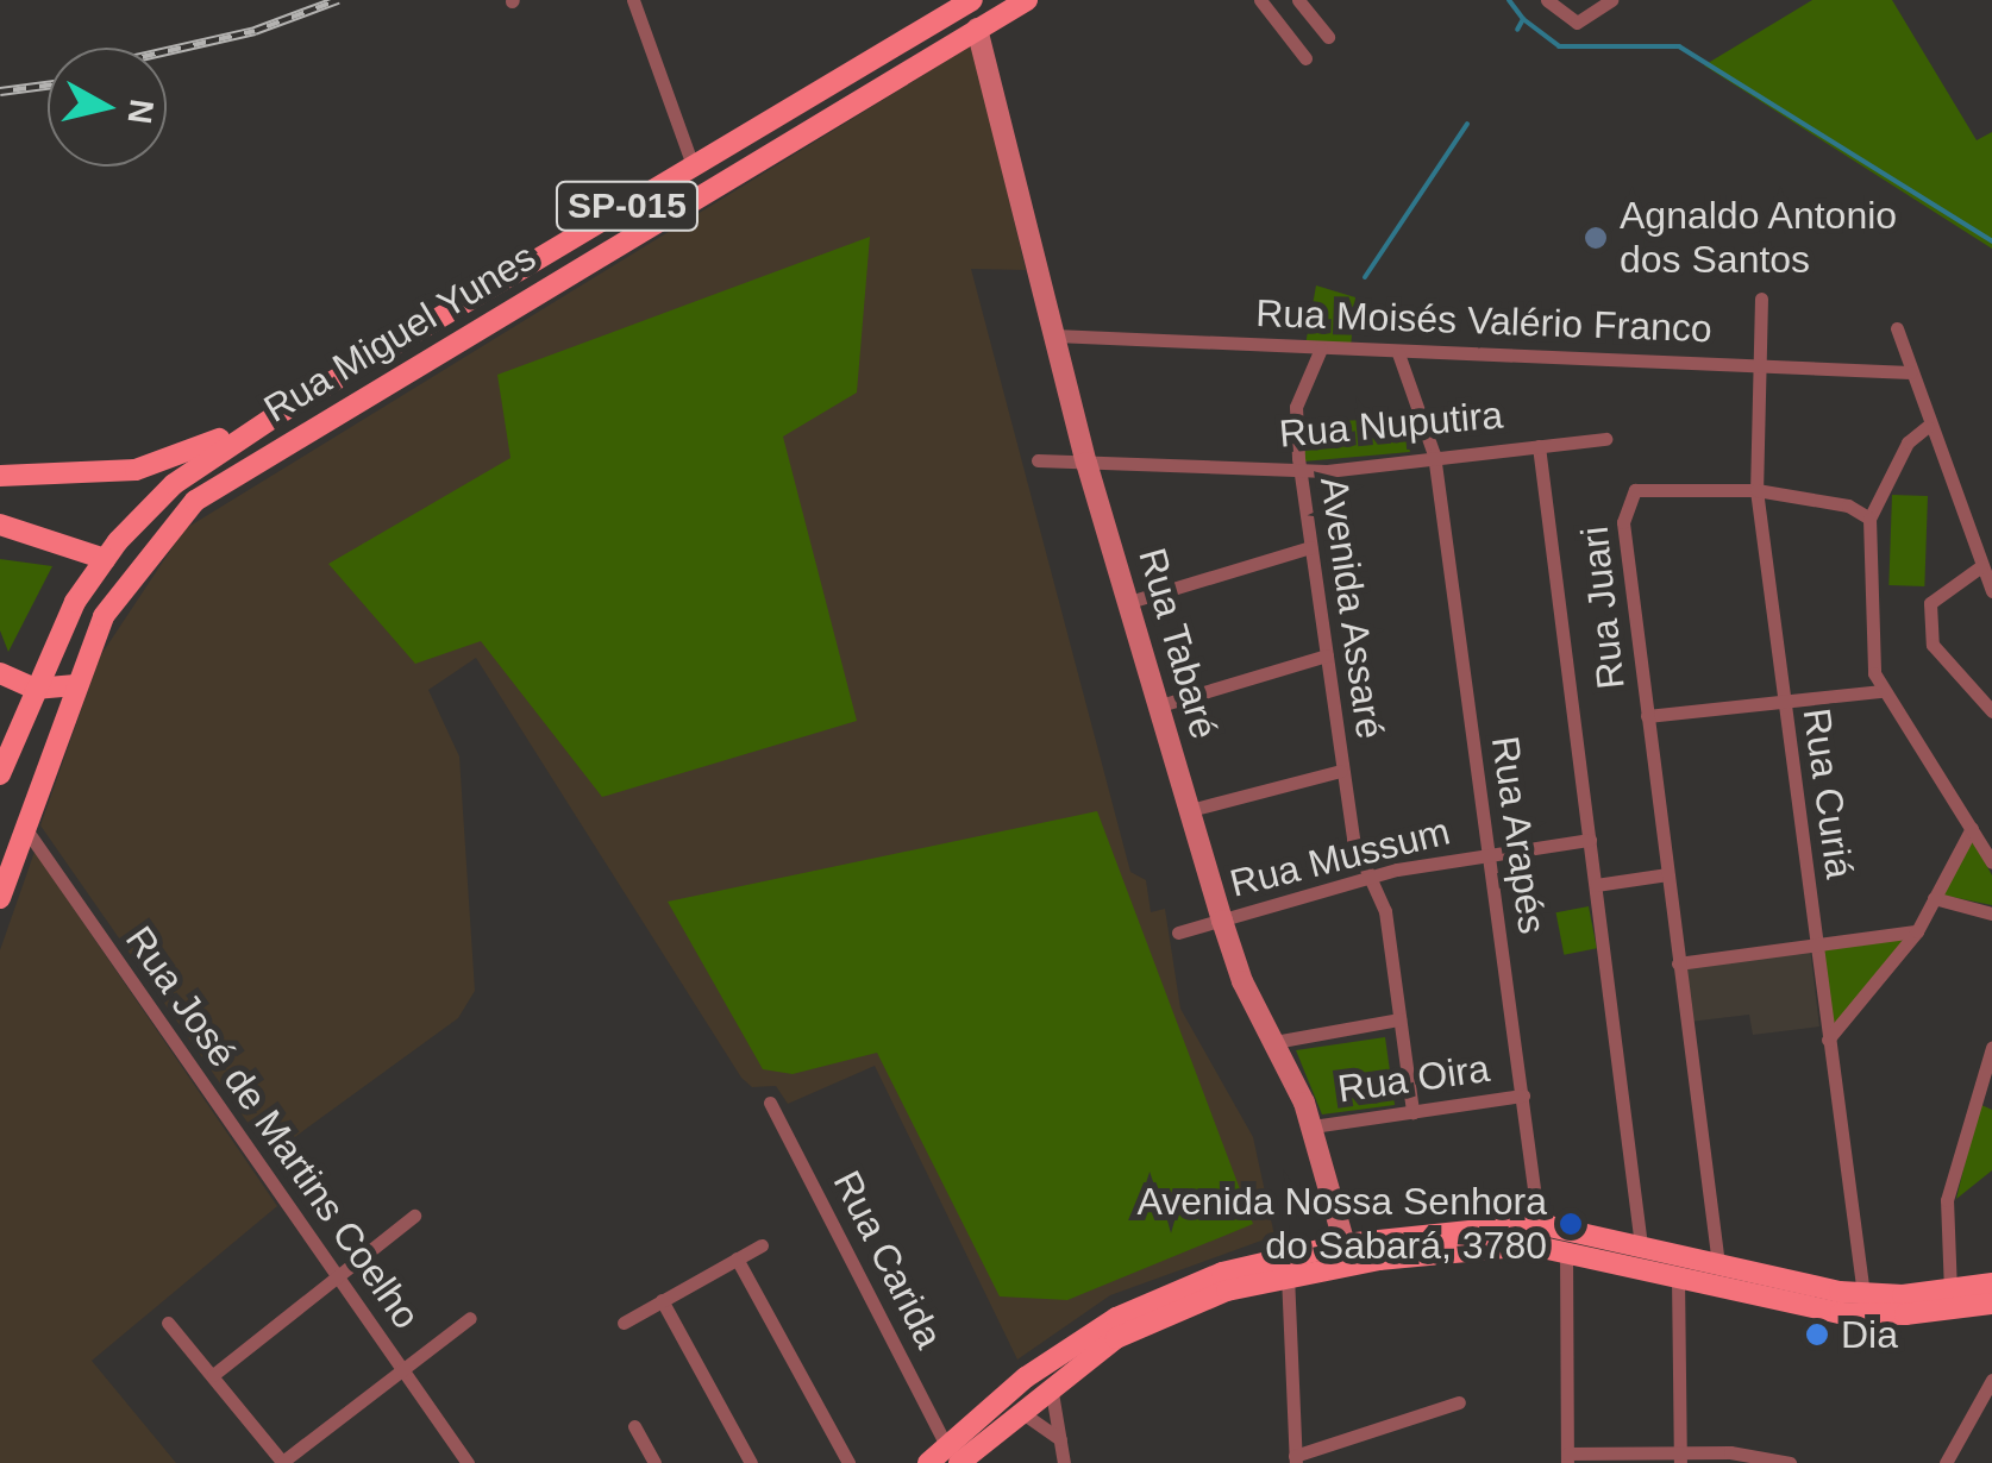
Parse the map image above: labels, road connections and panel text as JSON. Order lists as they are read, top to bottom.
{
  "streets": {
    "main road": ["SP-015", "Rua Miguel Yunes"],
    "street": [
      "Rua Moisés Valério Franco",
      "Rua Nuputira",
      "Avenida Assaré",
      "Rua Juari",
      "Rua Tabaré",
      "Rua Curiá",
      "Rua Arapés",
      "Rua Mussum",
      "Rua Oira",
      "Rua José de Martins Coelho",
      "Rua Carida"
    ]
  },
  "crossings": [
    ["Rua Moisés Valério Franco", "Avenida Assaré"],
    ["Rua Moisés Valério Franco", "Rua Tabaré"],
    ["Rua Moisés Valério Franco", "Rua Curiá"],
    ["Rua Moisés Valério Franco", "Rua Arapés"],
    ["Rua Miguel Yunes", "Rua Tabaré"],
    ["Rua Miguel Yunes", "Rua José de Martins Coelho"],
    ["Rua Nuputira", "Avenida Assaré"],
    ["Rua Nuputira", "Rua Tabaré"],
    ["Rua Nuputira", "Rua Arapés"],
    ["Avenida Assaré", "Rua Mussum"],
    ["Avenida Assaré", "Rua Oira"],
    ["Rua Juari", "Rua Curiá"],
    ["Rua Tabaré", "Rua Mussum"],
    ["Rua Tabaré", "Rua Oira"],
    ["Rua Arapés", "Rua Mussum"],
    ["Rua Arapés", "Rua Oira"]
  ],
  "places": ["Agnaldo Antonio dos Santos", "Avenida Nossa Senhora do Sabará, 3780", "Dia"],
  "north": "right"
}
